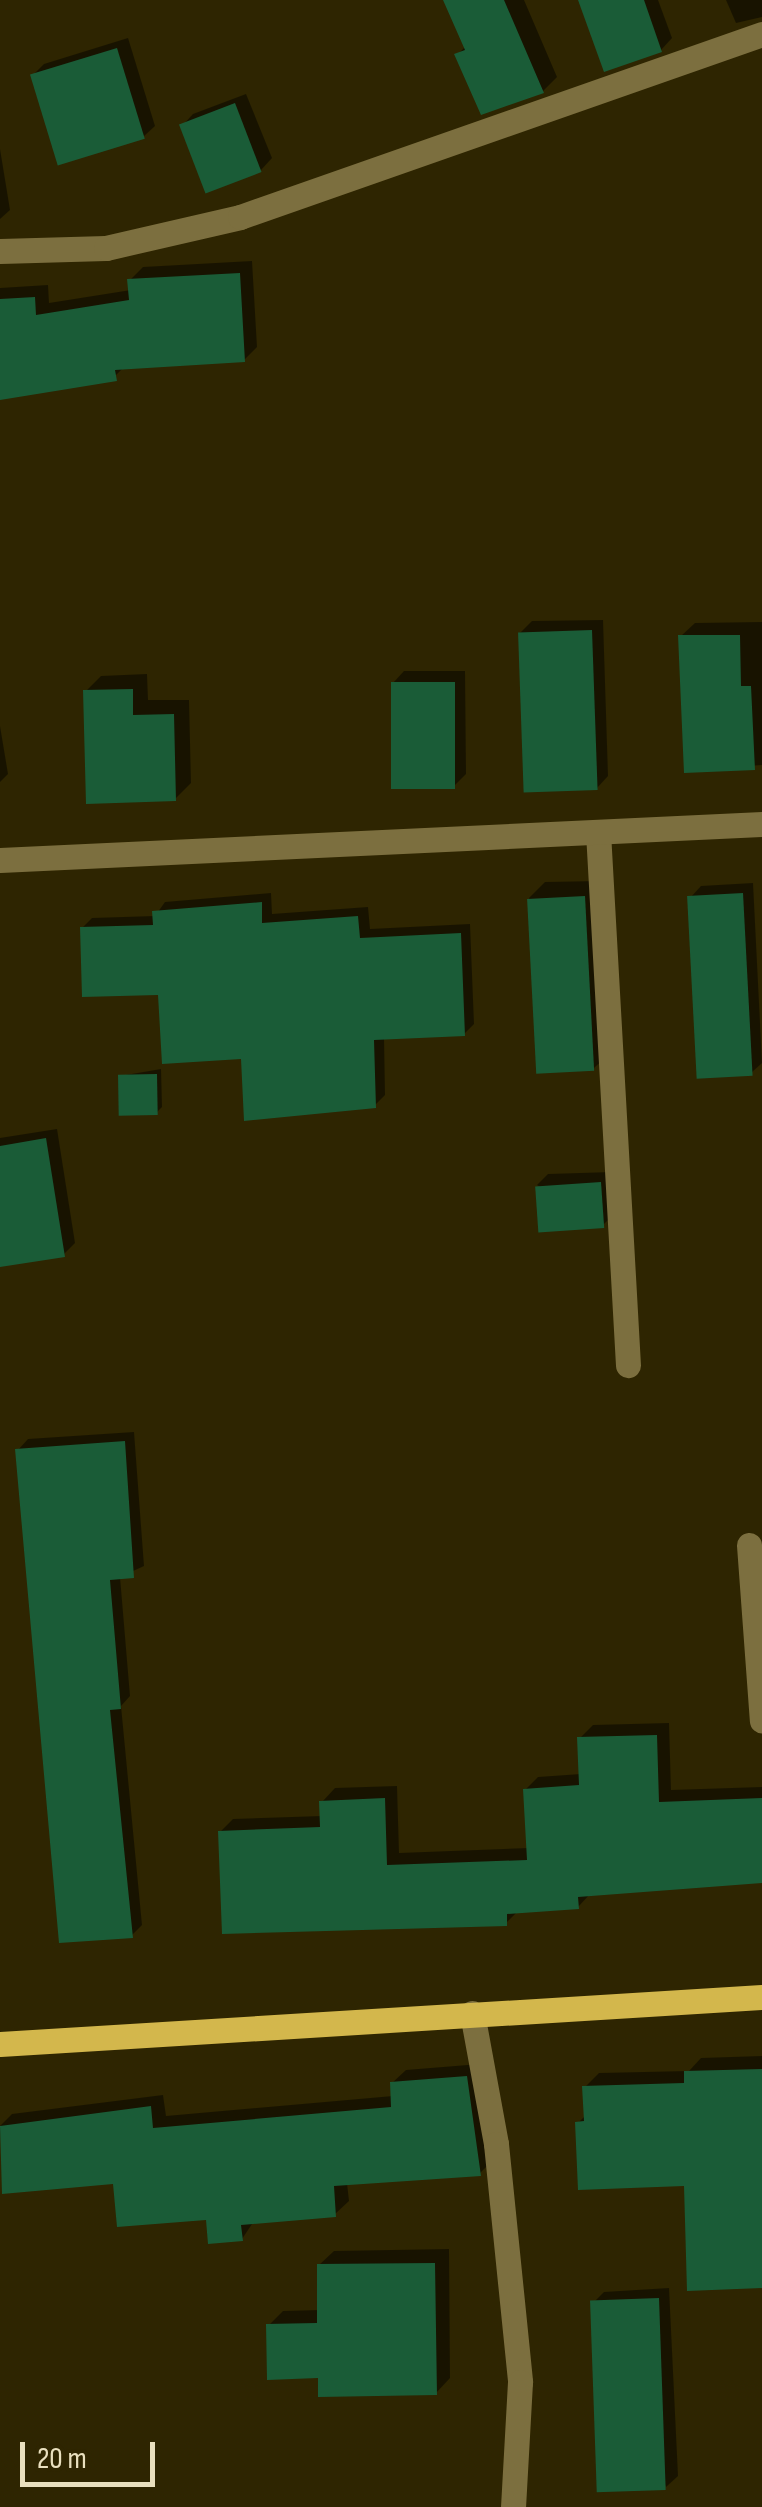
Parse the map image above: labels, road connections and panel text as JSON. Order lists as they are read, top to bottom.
{
  "scale_bar": "20 m"
}
